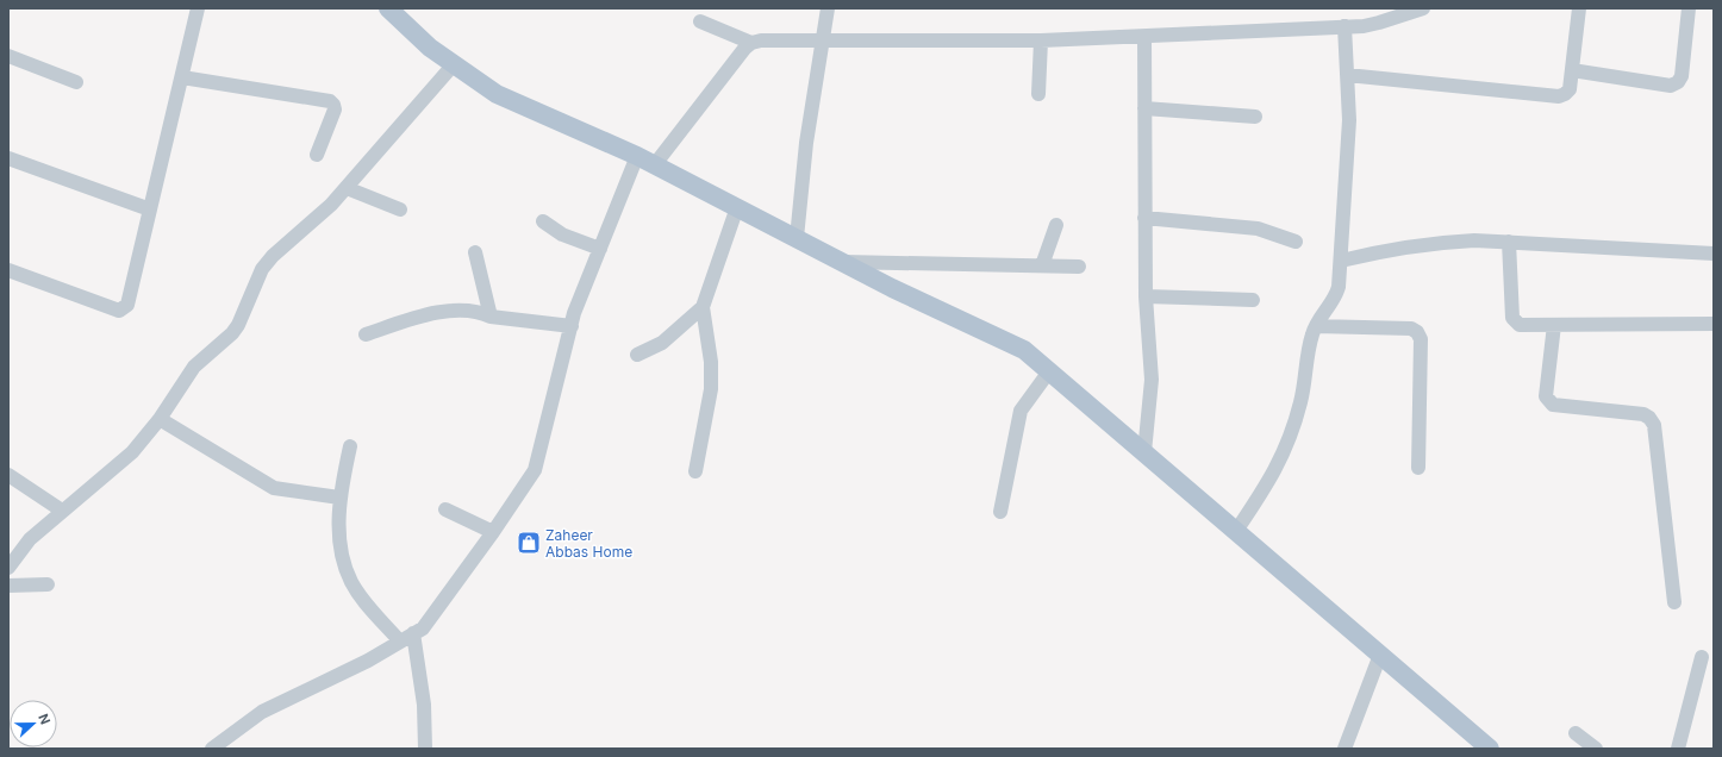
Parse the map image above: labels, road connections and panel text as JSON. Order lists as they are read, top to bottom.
{
  "places": {
    "shop": ["Zaheer Abbas Home"]
  },
  "north": "right"
}
